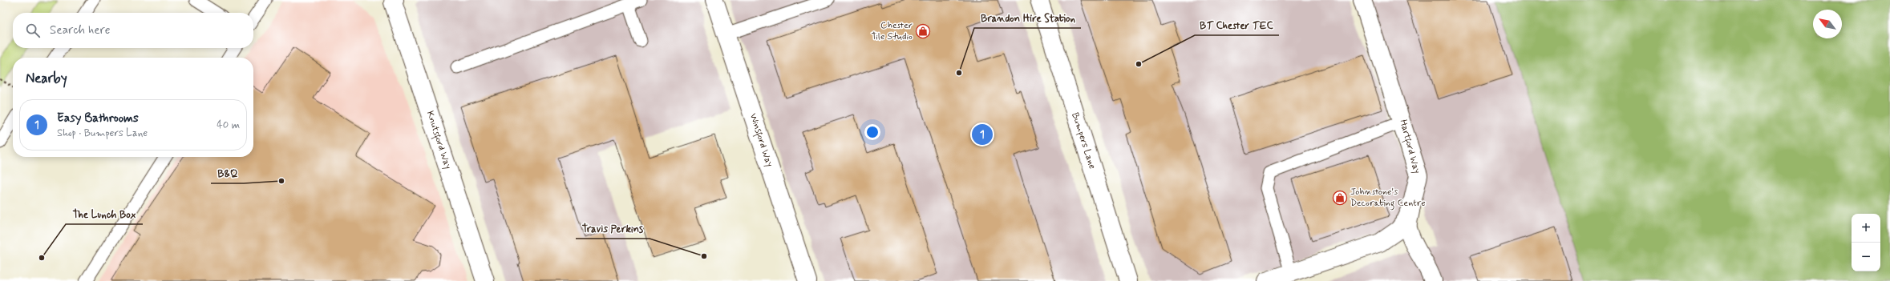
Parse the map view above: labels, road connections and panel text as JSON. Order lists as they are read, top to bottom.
{
  "streets": {
    "street": [
      "Knutsford Way",
      "Winsford Way",
      "Bumpers Lane",
      "Hartford Way"
    ]
  },
  "places": {
    "shop": ["Chester Tile Studio", "Johnstone's Decorating Centre"],
    "other": [
      "BT Chester TEC",
      "Brandon Hire Station",
      "B&Q",
      "Travis Perkins",
      "The Lunch Box"
    ]
  },
  "north": "top left",
  "page": {
    "search": "Search here",
    "heading": "Nearby",
    "list": [
      {
        "mark": "1",
        "name": "Easy Bathrooms",
        "note": "Shop · Bumpers Lane",
        "value": "40 m"
      }
    ],
    "pins": "1",
    "map_buttons": ["+", "−"]
  }
}
